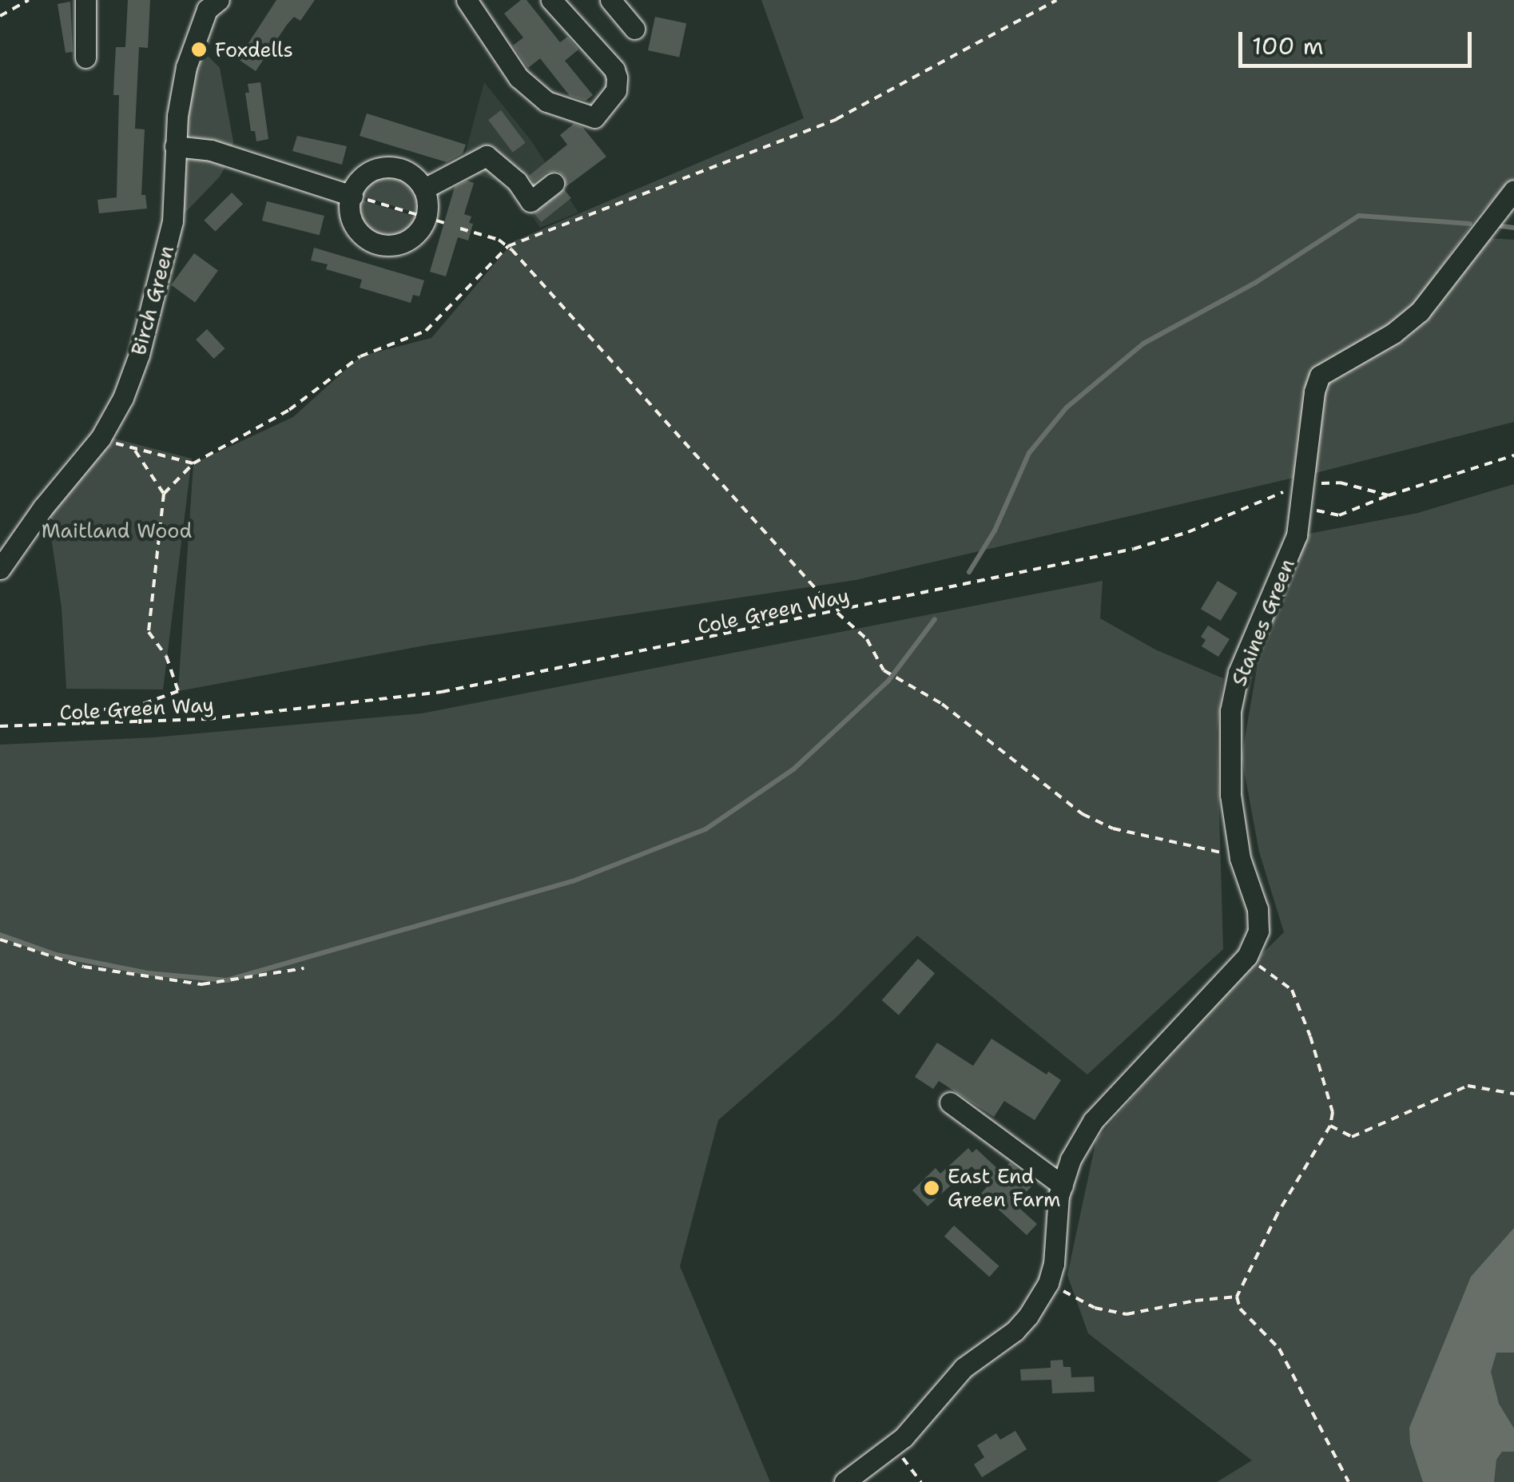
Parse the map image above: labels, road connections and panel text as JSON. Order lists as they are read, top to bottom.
{
  "streets": {
    "street": ["Birch Green", "Staines Green"],
    "path": ["Cole Green Way"]
  },
  "crossings": [
    ["Cole Green Way", "Staines Green"]
  ],
  "parks": ["Maitland Wood"],
  "places": ["Foxdells", "East End Green Farm"],
  "scale_bar": "100 m"
}
